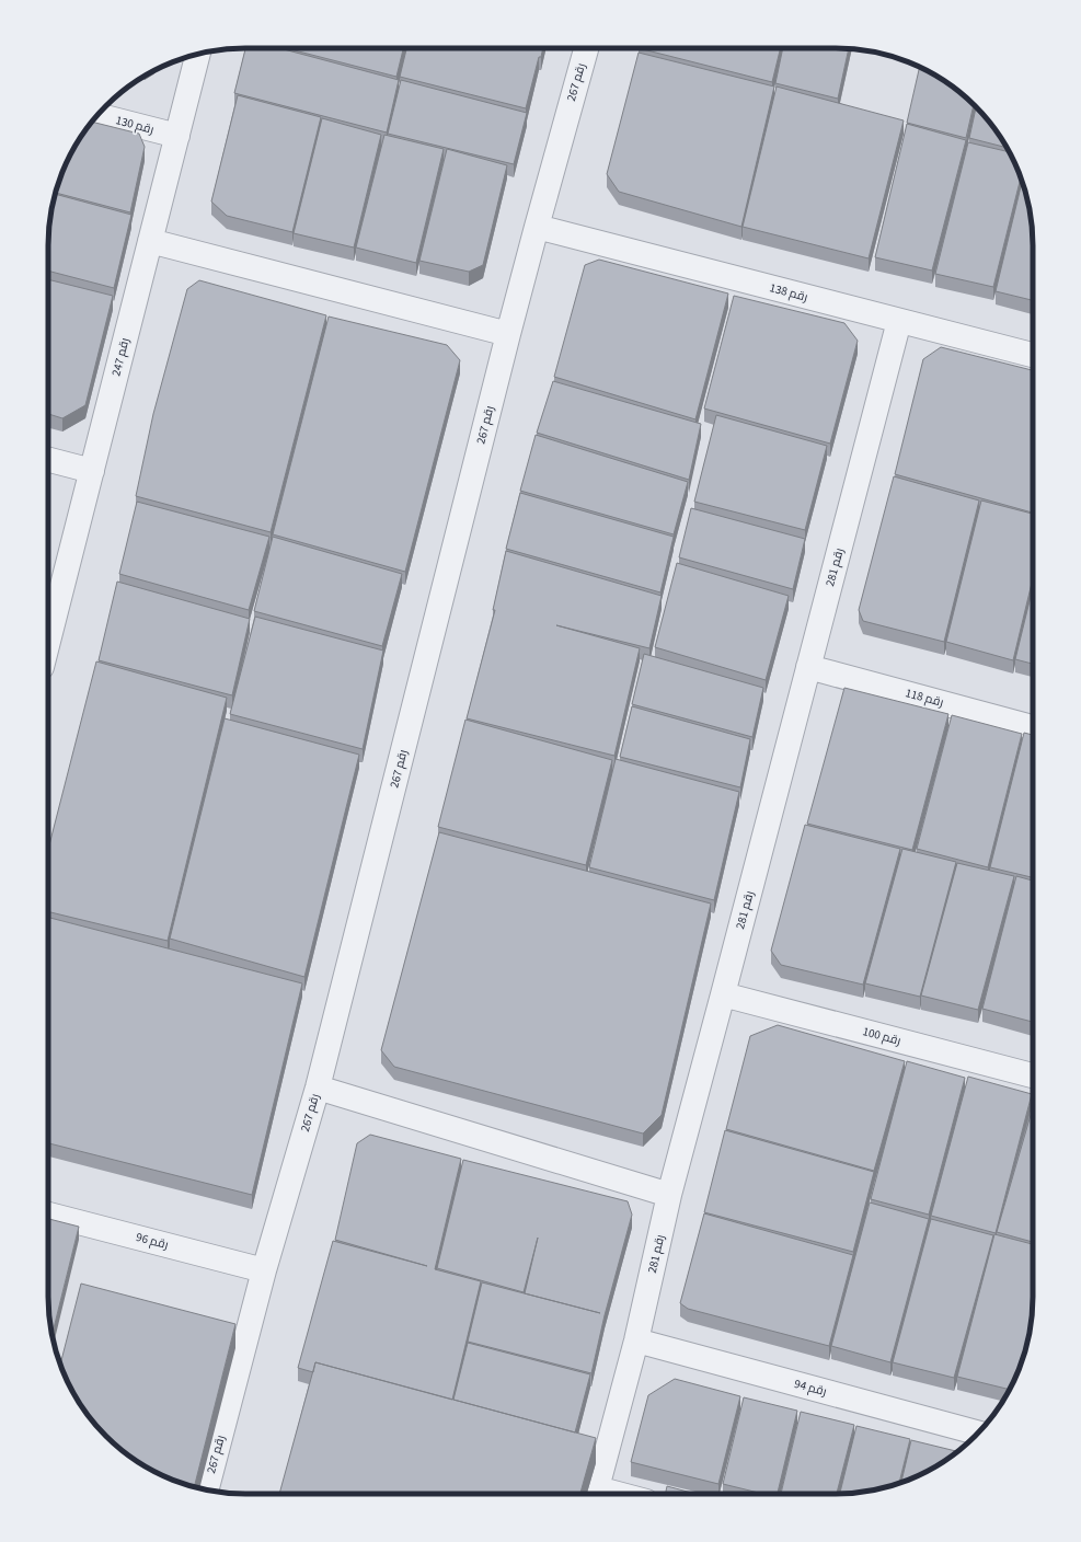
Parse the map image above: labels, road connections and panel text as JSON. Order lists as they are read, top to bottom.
{
  "streets": {
    "street": [
      "رقم 267",
      "رقم 130",
      "رقم 138",
      "رقم 247",
      "رقم 281",
      "رقم 118",
      "رقم 100",
      "رقم 96",
      "رقم 94"
    ]
  },
  "crossings": [
    ["رقم 267", "رقم 138"],
    ["رقم 267", "رقم 96"],
    ["رقم 130", "رقم 247"],
    ["رقم 138", "رقم 281"],
    ["رقم 281", "رقم 118"],
    ["رقم 281", "رقم 100"],
    ["رقم 281", "رقم 94"]
  ]
}
